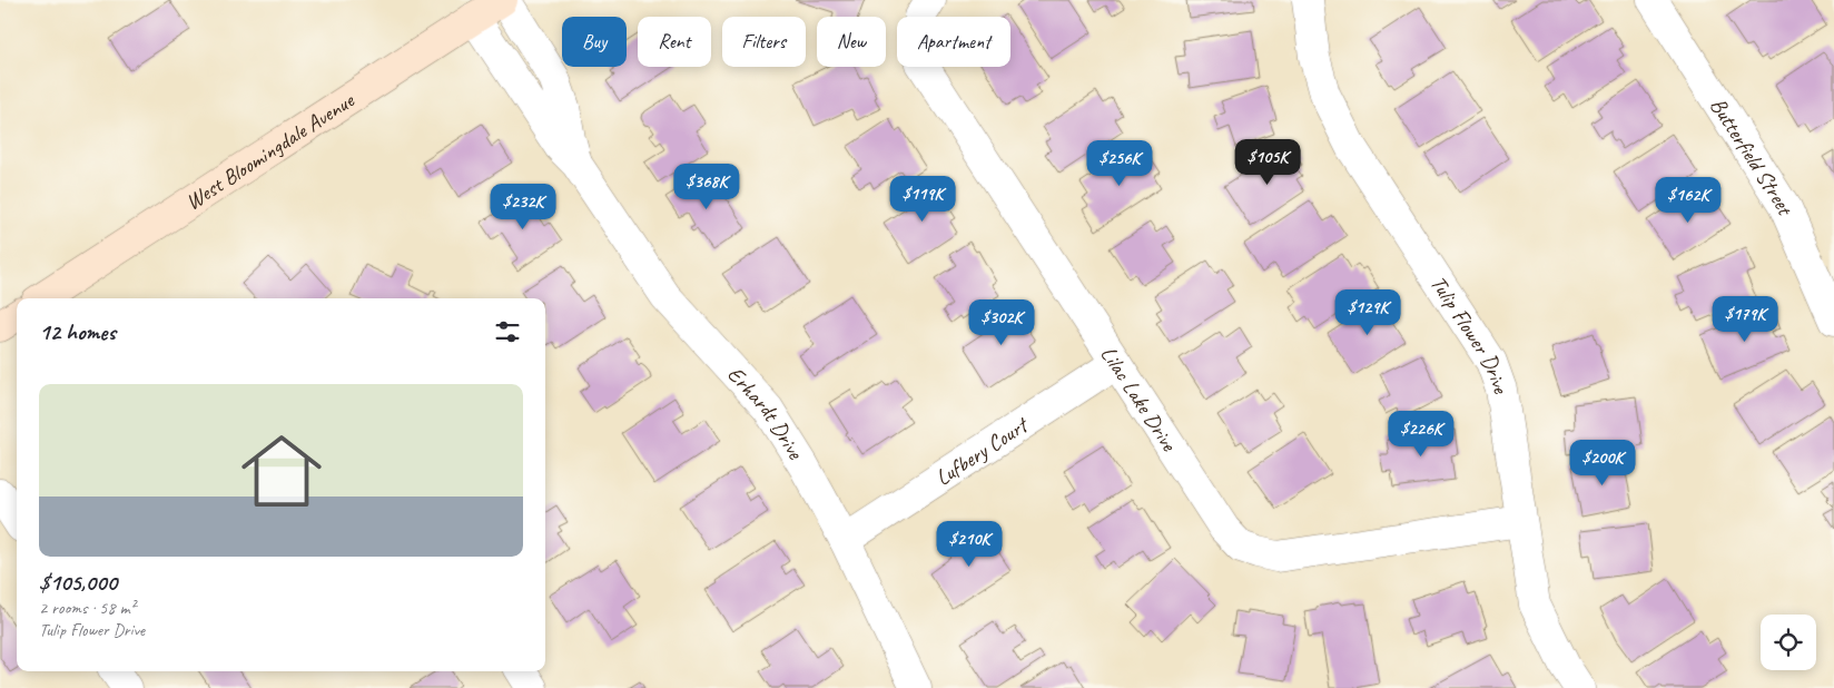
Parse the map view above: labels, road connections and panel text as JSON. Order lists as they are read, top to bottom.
{
  "streets": {
    "main road": ["West Bloomingdale Avenue"],
    "street": [
      "Butterfield Street",
      "Tulip Flower Drive",
      "Lilac Lake Drive",
      "Erhardt Drive",
      "Lufbery Court"
    ]
  },
  "crossings": [
    ["West Bloomingdale Avenue", "Erhardt Drive"],
    ["Tulip Flower Drive", "Lilac Lake Drive"],
    ["Lilac Lake Drive", "Lufbery Court"],
    ["Erhardt Drive", "Lufbery Court"]
  ],
  "page": {
    "chip": [
      "Buy",
      "Rent",
      "Filters",
      "New",
      "Apartment"
    ],
    "price": [
      "$105K",
      "$256K",
      "$368K",
      "$119K",
      "$162K",
      "$232K",
      "$129K",
      "$179K",
      "$302K",
      "$226K",
      "$200K",
      "$210K"
    ],
    "heading": "12 homes",
    "list": [
      {
        "name": "$105,000",
        "note": "2 rooms · 58 m² · Tulip Flower Drive"
      }
    ]
  }
}
